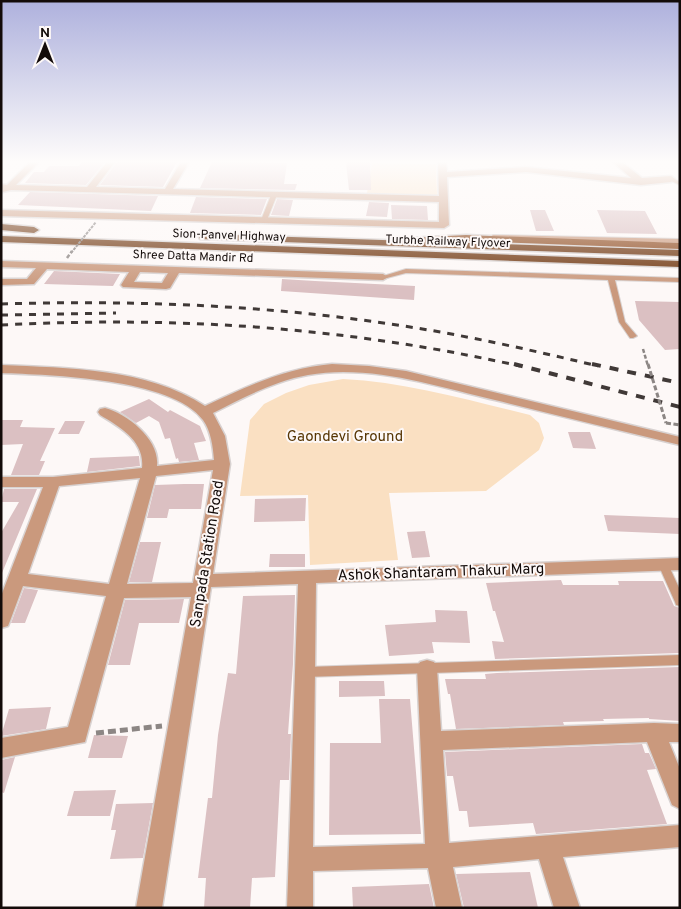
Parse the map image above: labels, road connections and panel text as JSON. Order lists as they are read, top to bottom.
{
  "streets": {
    "highway": ["Sion-Panvel Highway", "Turbhe Railway Flyover"],
    "street": ["Shree Datta Mandir Rd", "Sanpada Station Road", "Ashok Shantaram Thakur Marg"]
  },
  "crossings": [
    ["Sion-Panvel Highway", "Turbhe Railway Flyover"],
    ["Sanpada Station Road", "Ashok Shantaram Thakur Marg"]
  ],
  "parks": ["Gaondevi Ground"],
  "north": "top"
}
